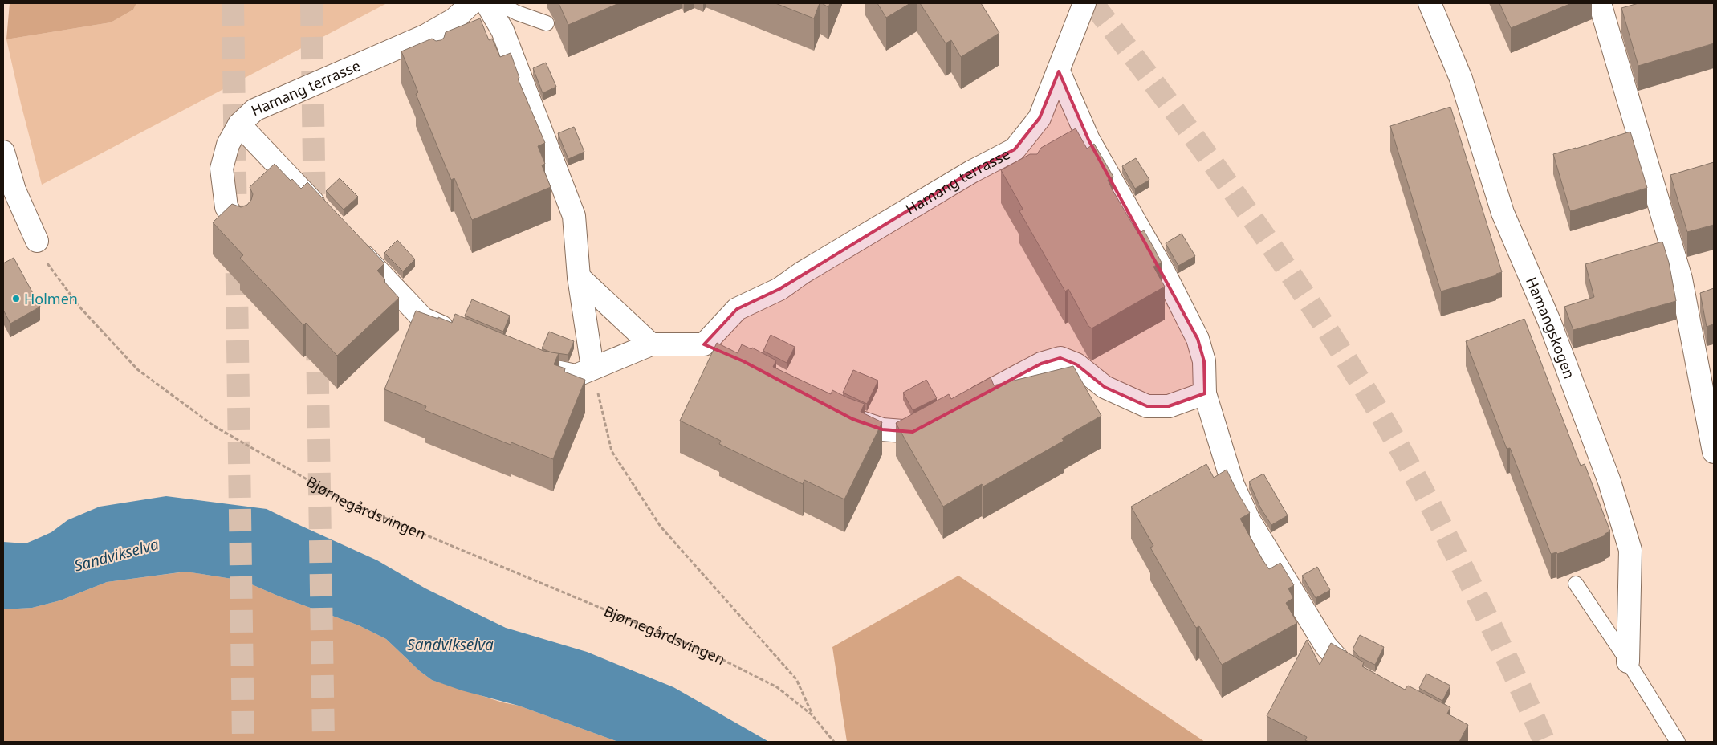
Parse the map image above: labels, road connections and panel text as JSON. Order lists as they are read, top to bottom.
{
  "streets": {
    "street": ["Hamang terrasse", "Hamangskogen"],
    "path": ["Bjørnegårdsvingen"]
  },
  "water": ["Sandvikselva"],
  "places": ["Holmen"]
}
